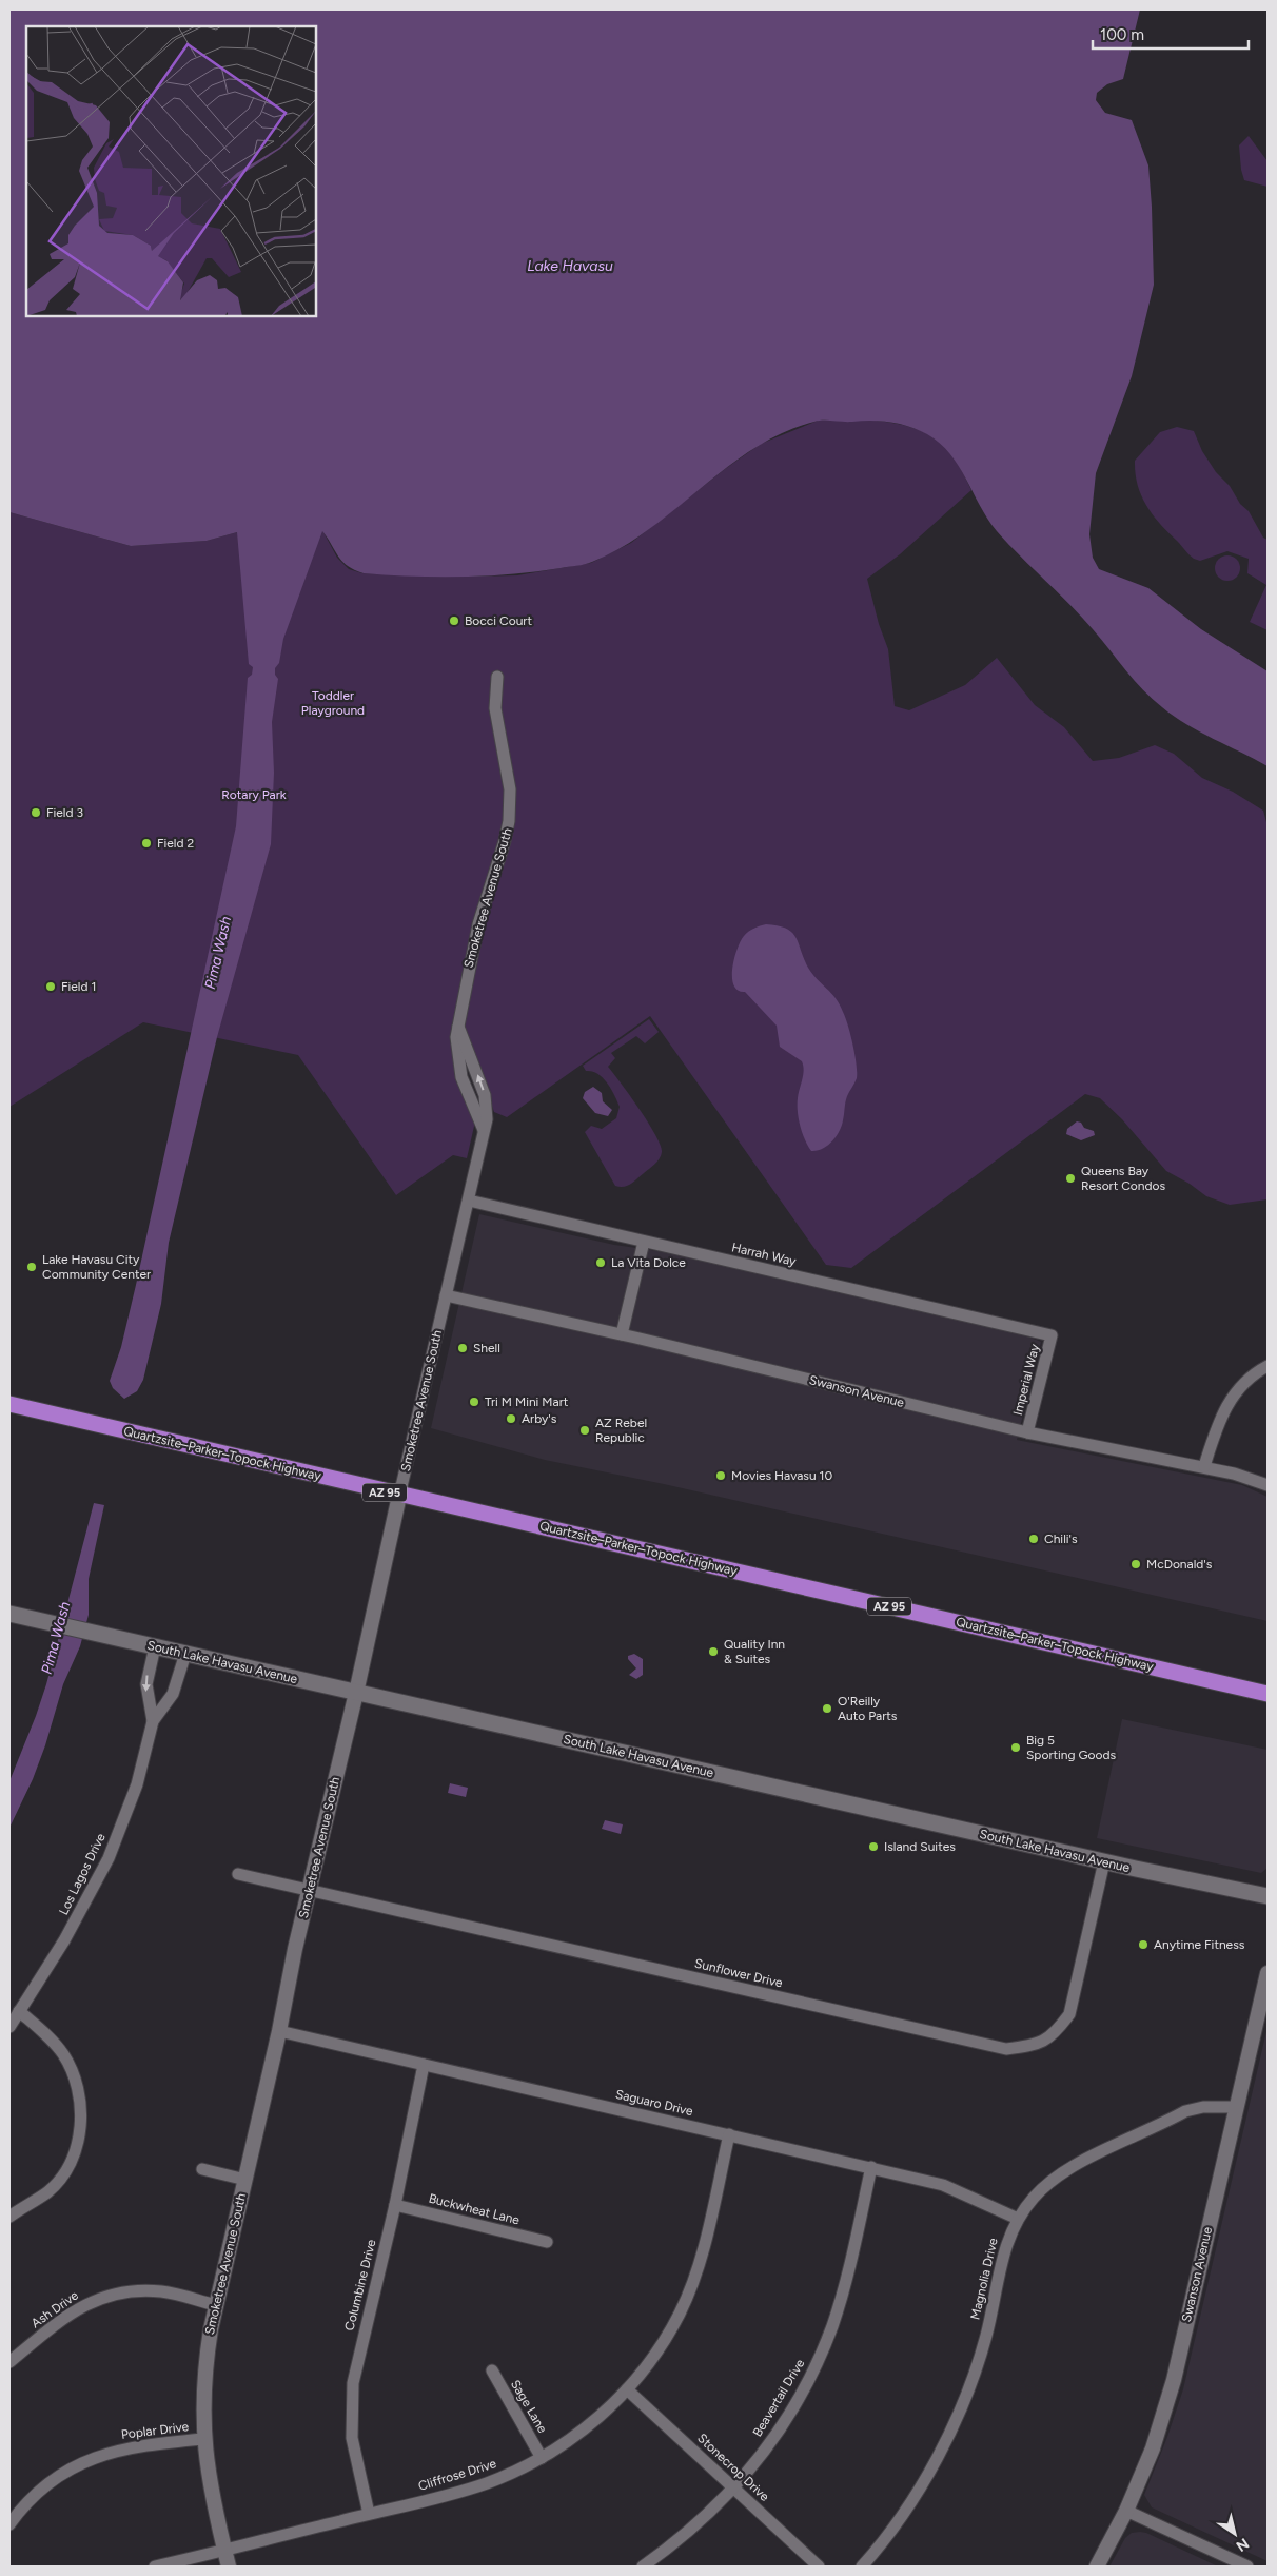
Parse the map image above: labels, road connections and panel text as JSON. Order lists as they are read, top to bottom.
{
  "streets": {
    "highway": ["Quartzsite–Parker–Topock Highway", "AZ 95"],
    "main road": ["South Lake Havasu Avenue"],
    "street": [
      "Smoketree Avenue South",
      "Harrah Way",
      "Imperial Way",
      "Swanson Avenue",
      "Los Lagos Drive",
      "Sunflower Drive",
      "Saguaro Drive",
      "Buckwheat Lane",
      "Magnolia Drive",
      "Columbine Drive",
      "Ash Drive",
      "Beavertail Drive",
      "Sage Lane",
      "Poplar Drive",
      "Stonecrop Drive",
      "Cliffrose Drive"
    ]
  },
  "crossings": [
    ["Smoketree Avenue South", "Harrah Way"],
    ["Smoketree Avenue South", "Swanson Avenue"],
    ["Smoketree Avenue South", "Quartzsite–Parker–Topock Highway"],
    ["Smoketree Avenue South", "South Lake Havasu Avenue"],
    ["Smoketree Avenue South", "Sunflower Drive"],
    ["Smoketree Avenue South", "Saguaro Drive"],
    ["Smoketree Avenue South", "Ash Drive"],
    ["Smoketree Avenue South", "Poplar Drive"],
    ["Smoketree Avenue South", "Cliffrose Drive"],
    ["Harrah Way", "Imperial Way"],
    ["Imperial Way", "Swanson Avenue"],
    ["Swanson Avenue", "Magnolia Drive"],
    ["South Lake Havasu Avenue", "Los Lagos Drive"],
    ["South Lake Havasu Avenue", "Sunflower Drive"],
    ["Saguaro Drive", "Magnolia Drive"],
    ["Saguaro Drive", "Columbine Drive"],
    ["Saguaro Drive", "Beavertail Drive"],
    ["Saguaro Drive", "Cliffrose Drive"],
    ["Buckwheat Lane", "Columbine Drive"],
    ["Columbine Drive", "Cliffrose Drive"],
    ["Beavertail Drive", "Stonecrop Drive"],
    ["Sage Lane", "Cliffrose Drive"],
    ["Stonecrop Drive", "Cliffrose Drive"]
  ],
  "water": ["Lake Havasu", "Pima Wash"],
  "parks": ["Toddler Playground", "Rotary Park"],
  "places": [
    "Bocci Court",
    "Field 3",
    "Field 2",
    "Field 1",
    "Queens Bay Resort Condos",
    "La Vita Dolce",
    "Lake Havasu City Community Center",
    "Shell",
    "Tri M Mini Mart",
    "Arby's",
    "AZ Rebel Republic",
    "Movies Havasu 10",
    "Chili's",
    "McDonald's",
    "Quality Inn & Suites",
    "O'Reilly Auto Parts",
    "Big 5 Sporting Goods",
    "Island Suites",
    "Anytime Fitness"
  ],
  "scale_bar": "100 m",
  "north": "bottom right"
}
